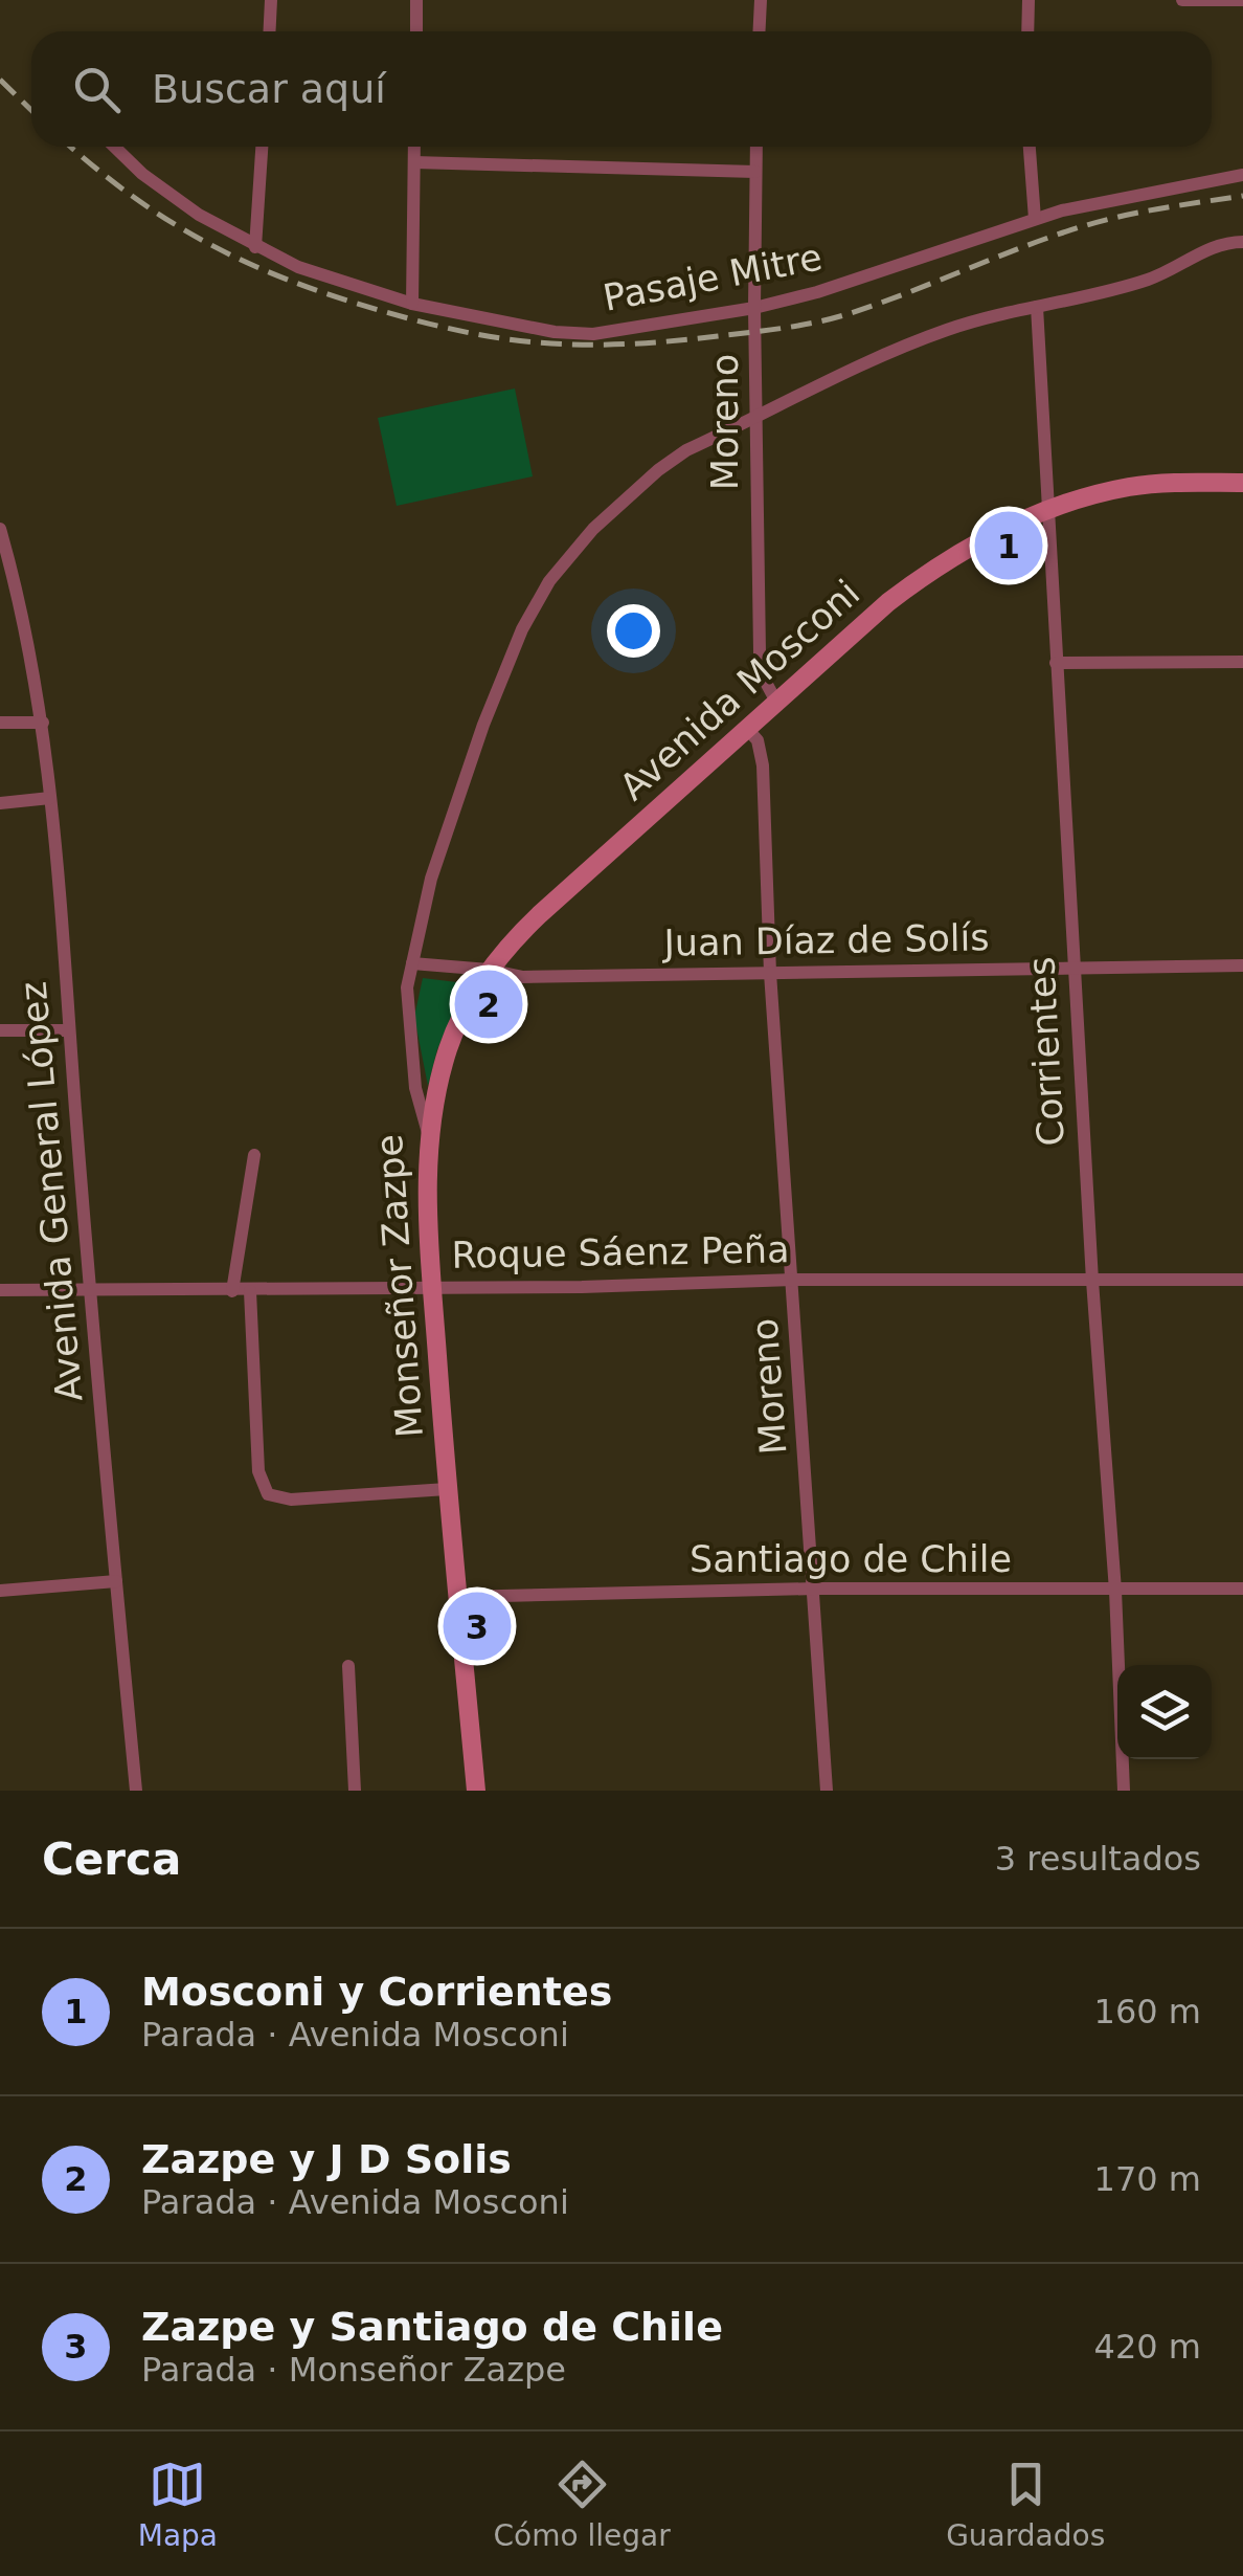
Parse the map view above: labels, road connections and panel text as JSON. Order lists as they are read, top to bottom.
{
  "streets": {
    "street": [
      "Pasaje Mitre",
      "Moreno",
      "Avenida Mosconi",
      "Juan Díaz de Solís",
      "Corrientes",
      "Avenida General López",
      "Roque Sáenz Peña",
      "Monseñor Zazpe",
      "Santiago de Chile"
    ]
  },
  "crossings": [
    ["Pasaje Mitre", "Moreno"],
    ["Moreno", "Avenida Mosconi"],
    ["Moreno", "Juan Díaz de Solís"],
    ["Moreno", "Roque Sáenz Peña"],
    ["Moreno", "Monseñor Zazpe"],
    ["Moreno", "Santiago de Chile"],
    ["Avenida Mosconi", "Juan Díaz de Solís"],
    ["Avenida Mosconi", "Corrientes"],
    ["Avenida Mosconi", "Monseñor Zazpe"],
    ["Juan Díaz de Solís", "Corrientes"],
    ["Juan Díaz de Solís", "Monseñor Zazpe"],
    ["Corrientes", "Roque Sáenz Peña"],
    ["Corrientes", "Monseñor Zazpe"],
    ["Corrientes", "Santiago de Chile"],
    ["Avenida General López", "Roque Sáenz Peña"],
    ["Roque Sáenz Peña", "Monseñor Zazpe"],
    ["Monseñor Zazpe", "Santiago de Chile"]
  ],
  "page": {
    "search": "Buscar aquí",
    "pins": ["1", "2", "3"],
    "heading": ["Cerca", "3 resultados"],
    "list": [
      {
        "mark": "1",
        "name": "Mosconi y Corrientes",
        "note": "Parada · Avenida Mosconi",
        "value": "160 m"
      },
      {
        "mark": "2",
        "name": "Zazpe y J D Solis",
        "note": "Parada · Avenida Mosconi",
        "value": "170 m"
      },
      {
        "mark": "3",
        "name": "Zazpe y Santiago de Chile",
        "note": "Parada · Monseñor Zazpe",
        "value": "420 m"
      }
    ],
    "nav": ["Mapa", "Cómo llegar", "Guardados"]
  }
}
